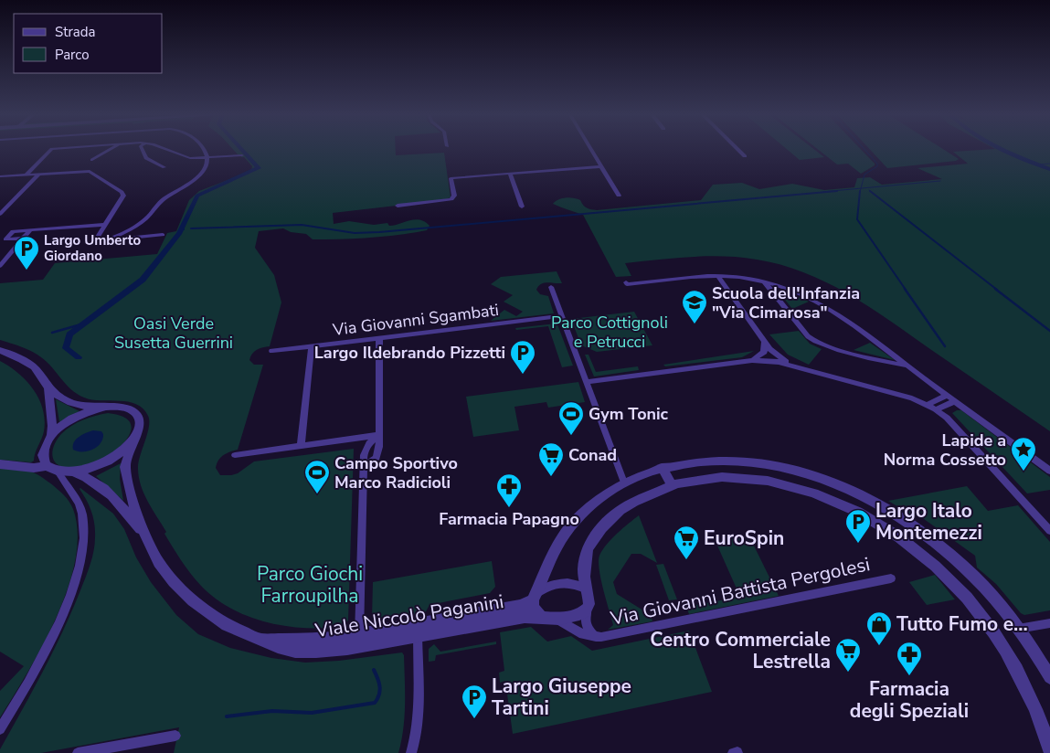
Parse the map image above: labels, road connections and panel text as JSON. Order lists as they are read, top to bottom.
{
  "streets": {
    "street": ["Via Giovanni Sgambati", "Via Giovanni Battista Pergolesi", "Viale Niccolò Paganini"]
  },
  "crossings": [
    ["Via Giovanni Battista Pergolesi", "Viale Niccolò Paganini"]
  ],
  "parks": ["Parco Cottignoli e Petrucci", "Oasi Verde Susetta Guerrini", "Parco Giochi Farroupilha"],
  "places": {
    "parking": [
      "Largo Umberto Giordano",
      "Largo Ildebrando Pizzetti",
      "Largo Italo Montemezzi",
      "Largo Giuseppe Tartini"
    ],
    "school or university": ["Scuola dell'Infanzia \"Via Cimarosa\""],
    "sports": ["Gym Tonic", "Campo Sportivo Marco Radicioli"],
    "place": ["Lapide a Norma Cossetto"],
    "supermarket": ["Conad", "EuroSpin", "Centro Commerciale Lestrella"],
    "pharmacy": ["Farmacia Papagno", "Farmacia degli Speziali"],
    "shop": ["Tutto Fumo e..."]
  },
  "legend": ["Strada", "Parco"]
}
